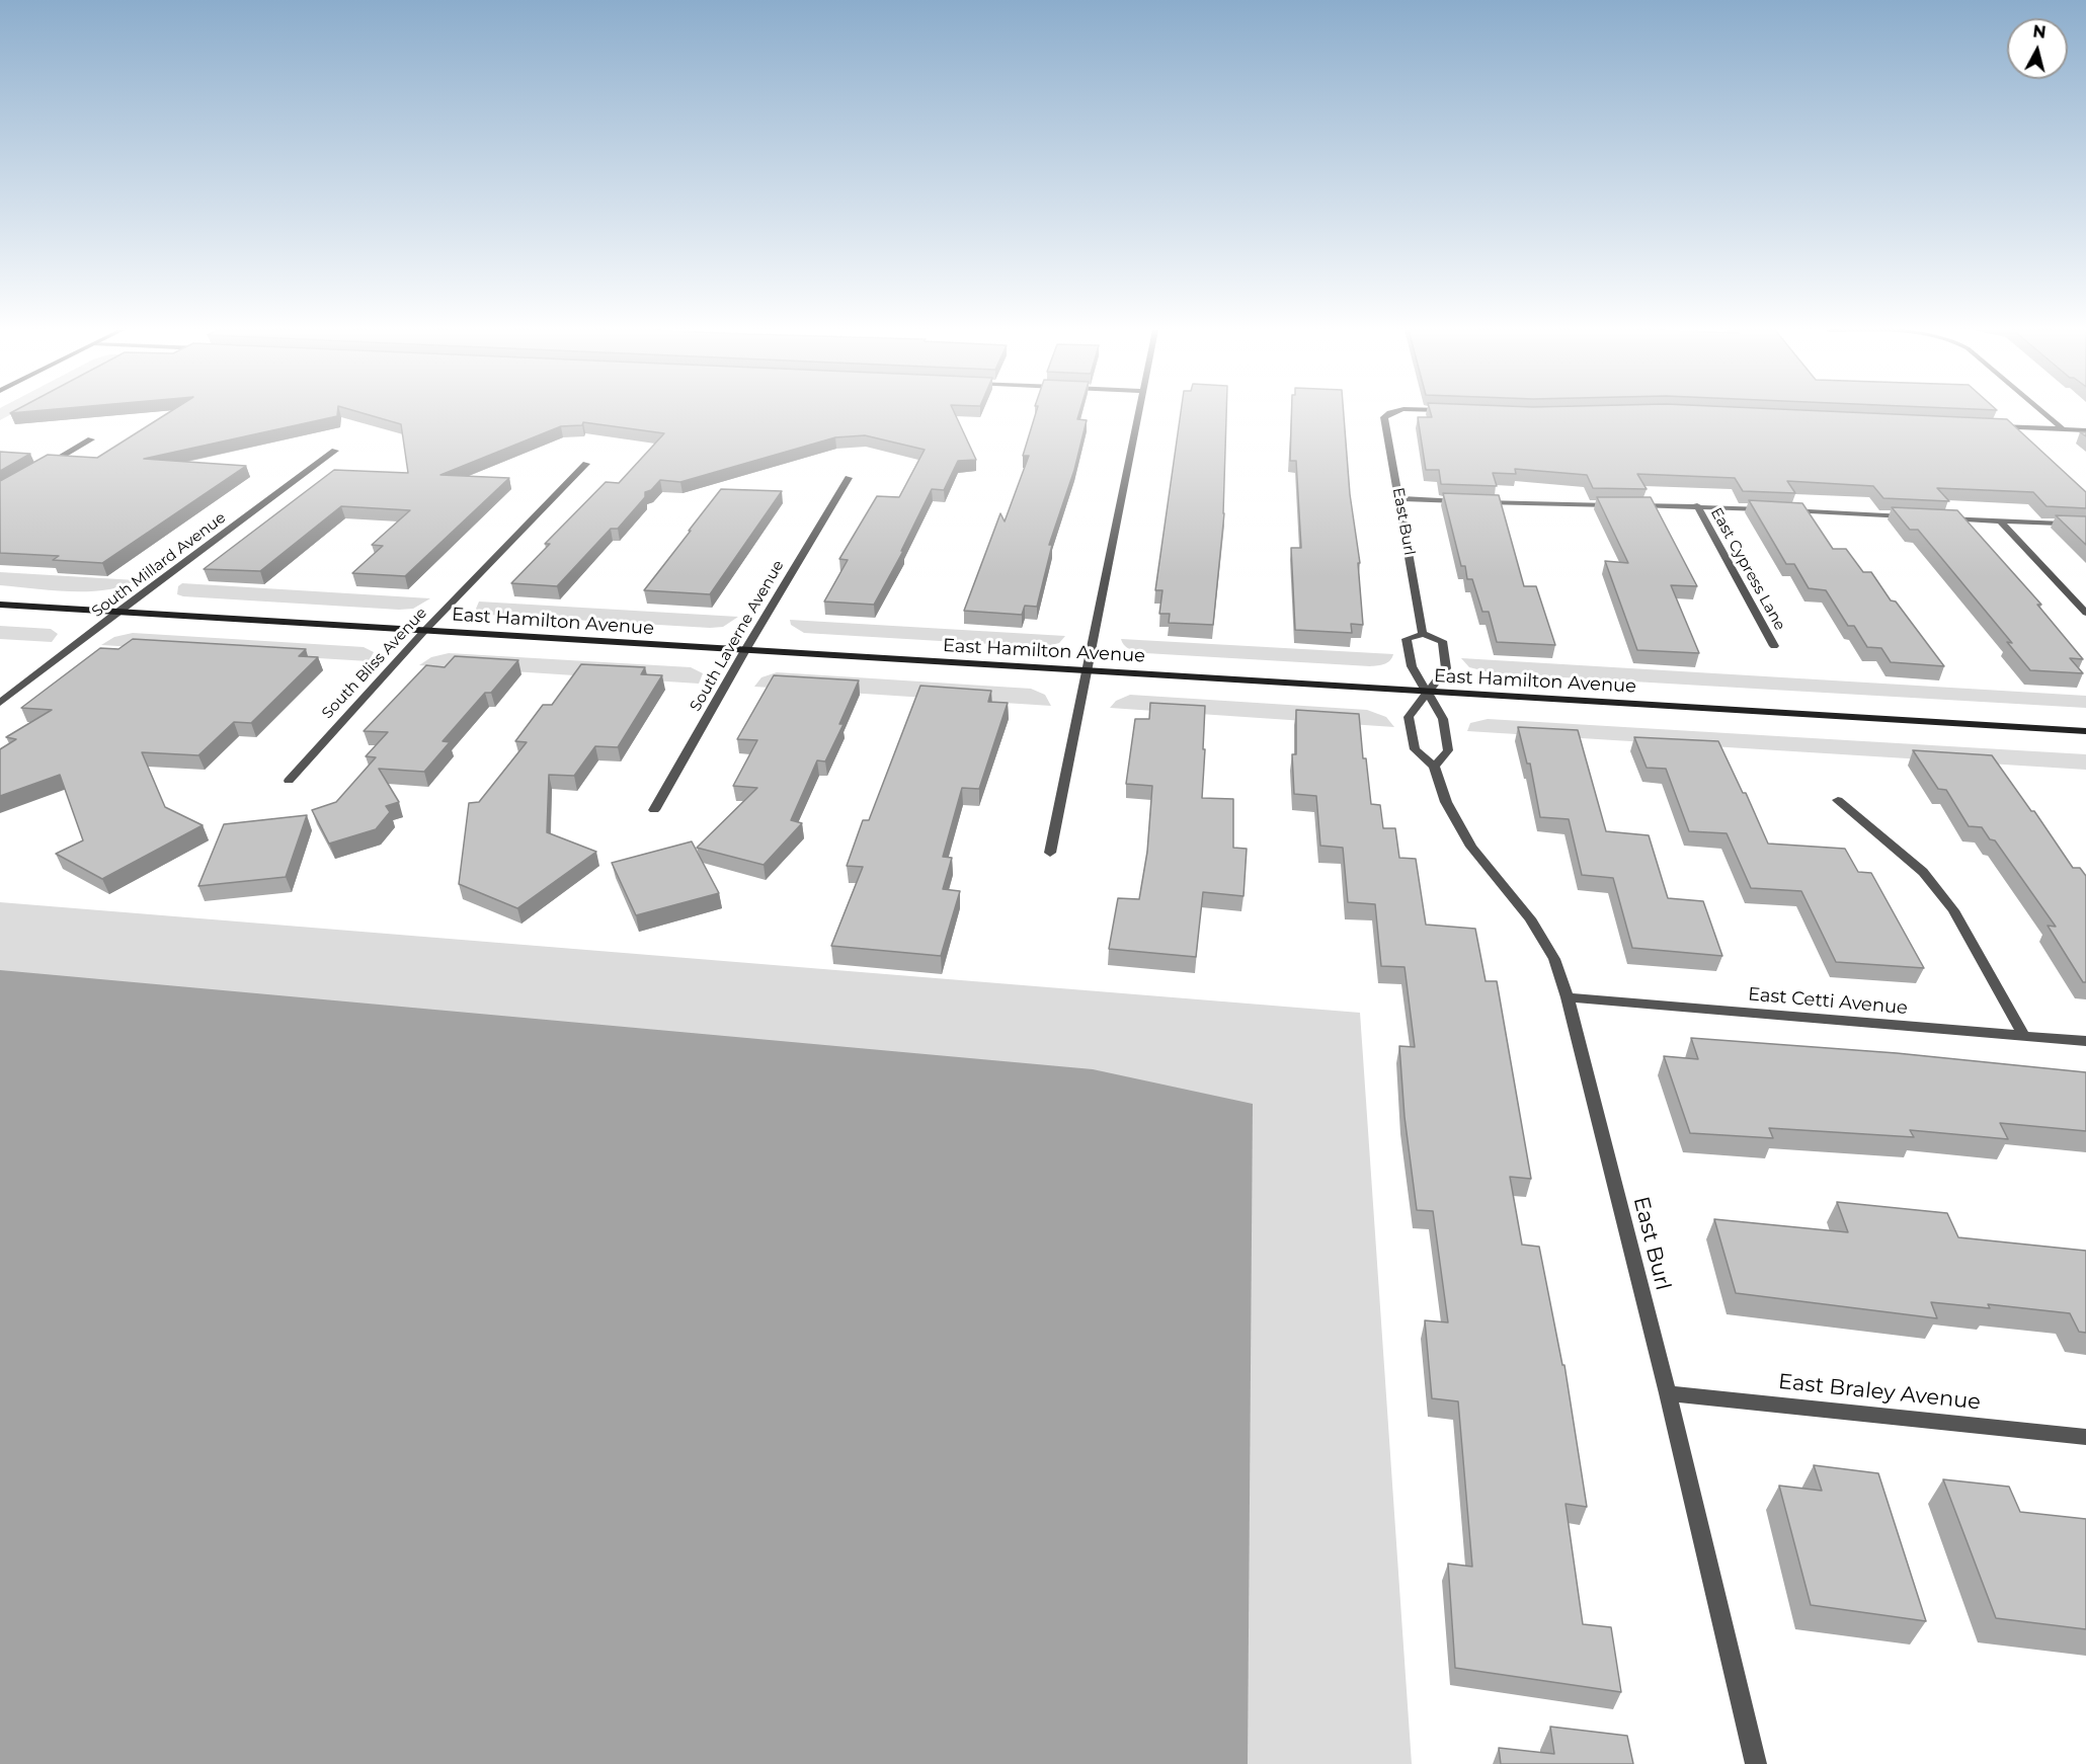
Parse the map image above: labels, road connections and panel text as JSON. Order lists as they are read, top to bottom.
{
  "streets": {
    "street": [
      "East Burl",
      "South Millard Avenue",
      "East Cypress Lane",
      "East Hamilton Avenue",
      "South Laverne Avenue",
      "South Bliss Avenue",
      "East Cetti Avenue",
      "East Braley Avenue"
    ]
  },
  "crossings": [
    ["East Burl", "East Hamilton Avenue"],
    ["East Burl", "East Cetti Avenue"],
    ["East Burl", "East Braley Avenue"],
    ["South Millard Avenue", "East Hamilton Avenue"],
    ["East Hamilton Avenue", "South Laverne Avenue"],
    ["East Hamilton Avenue", "South Bliss Avenue"]
  ],
  "north": "top"
}
